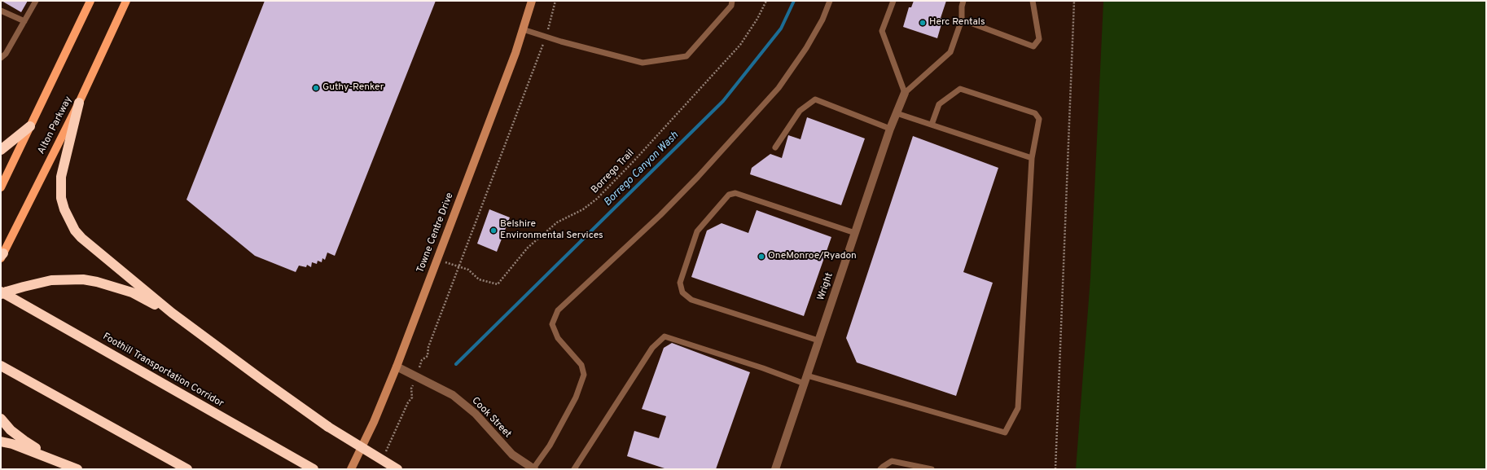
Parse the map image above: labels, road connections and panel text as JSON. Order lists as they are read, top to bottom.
{
  "streets": {
    "highway": ["Foothill Transportation Corridor"],
    "main road": ["Alton Parkway"],
    "street": ["Towne Centre Drive", "Wright", "Cook Street"],
    "path": ["Borrego Trail"]
  },
  "crossings": [
    ["Borrego Trail", "Towne Centre Drive"],
    ["Towne Centre Drive", "Cook Street"]
  ],
  "water": ["Borrego Canyon Wash"],
  "places": [
    "Herc Rentals",
    "Guthy-Renker",
    "Belshire Environmental Services",
    "OneMonroe/Ryadon"
  ]
}
